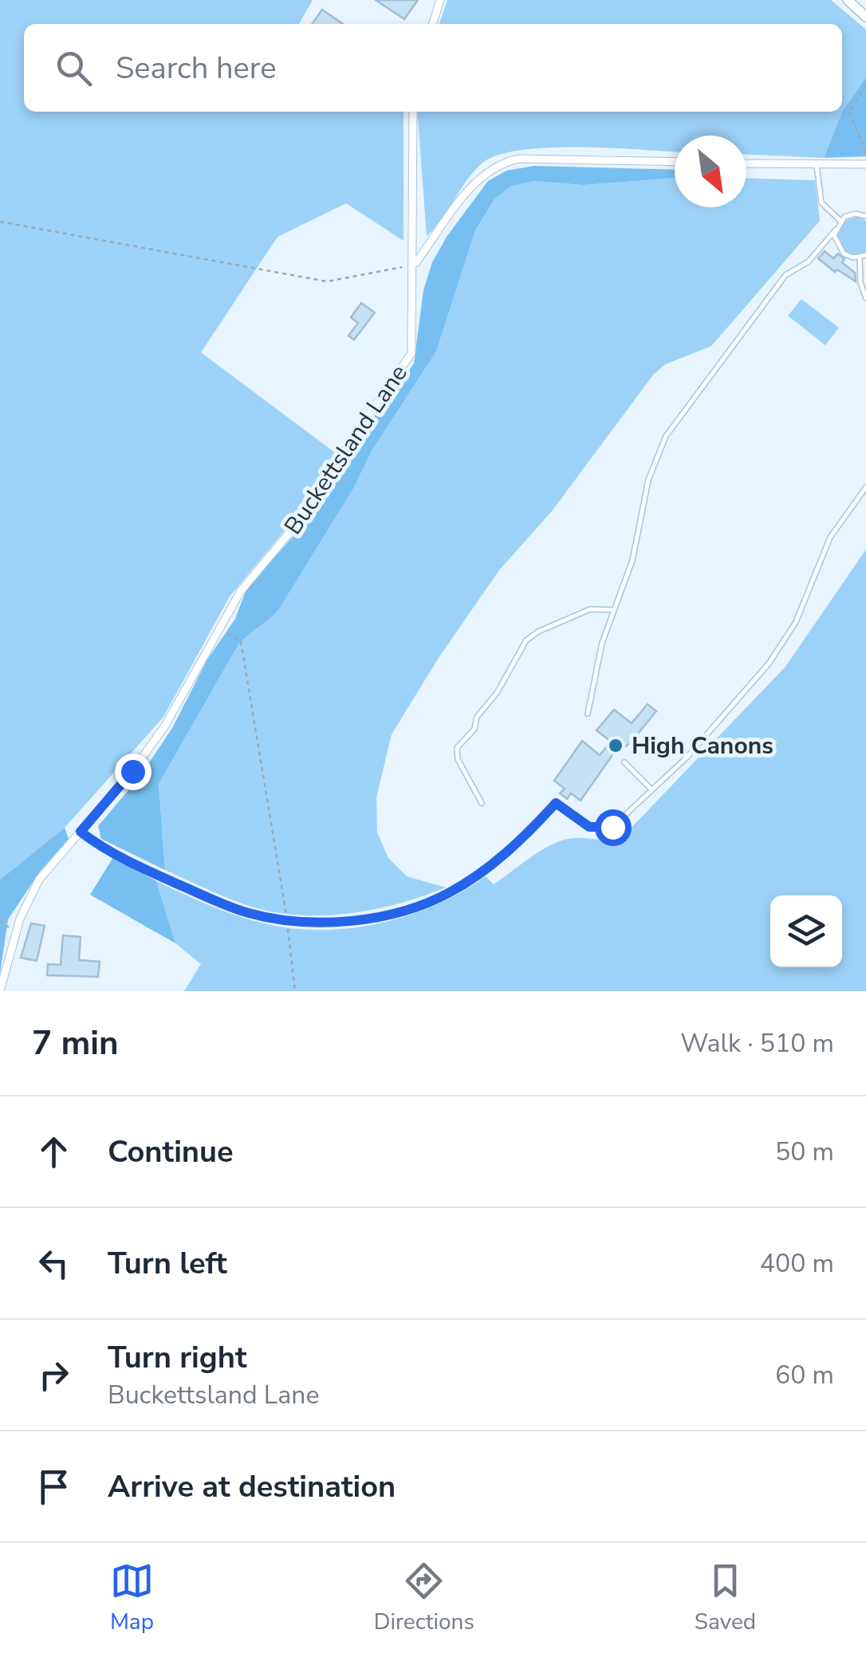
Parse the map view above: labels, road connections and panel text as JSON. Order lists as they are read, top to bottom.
{
  "streets": {
    "street": ["Buckettsland Lane"]
  },
  "places": ["High Canons"],
  "north": "bottom right",
  "page": {
    "search": "Search here",
    "heading": ["7 min", "Walk · 510 m"],
    "list": [
      ["Continue", "50 m"],
      ["Turn left", "400 m"],
      ["Turn right", "Buckettsland Lane", "60 m"],
      "Arrive at destination"
    ],
    "nav": ["Map", "Directions", "Saved"]
  }
}
